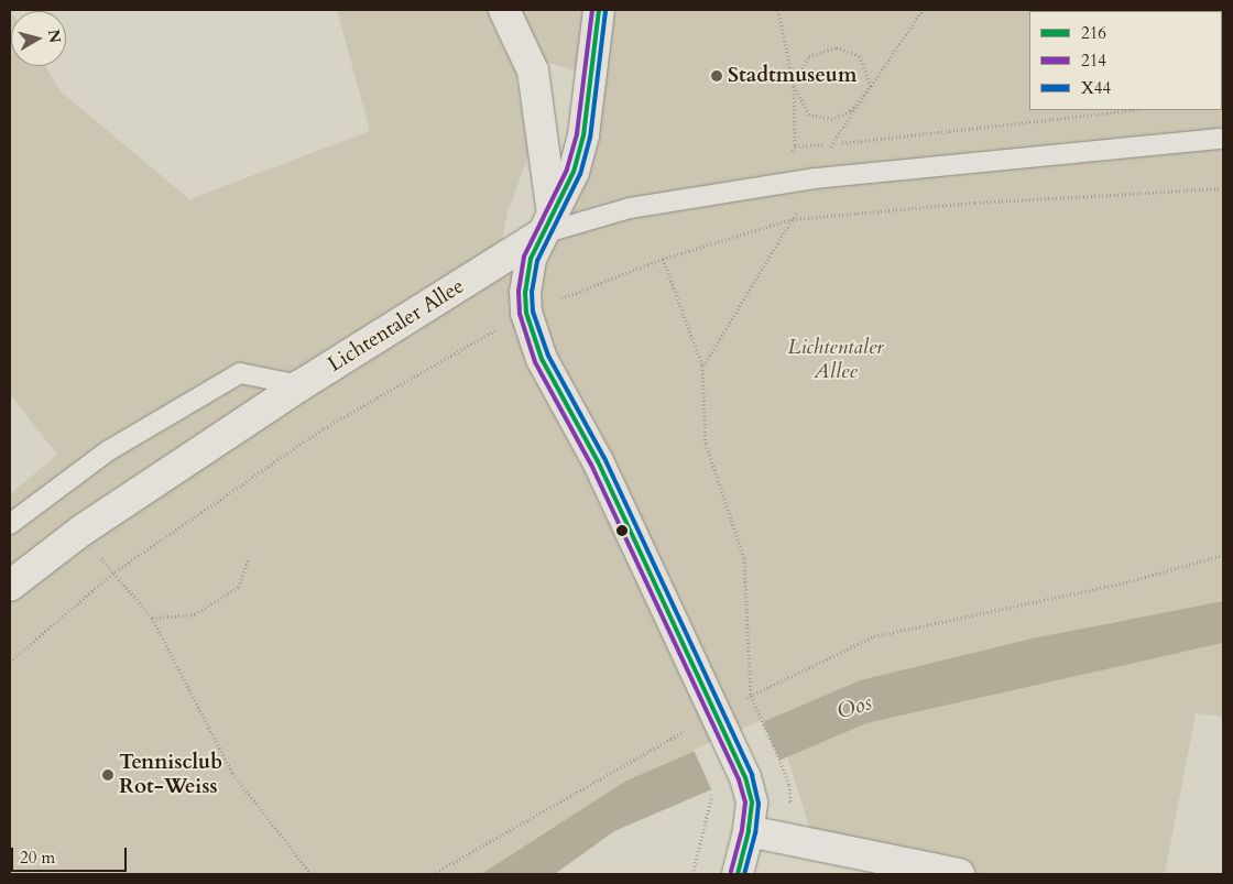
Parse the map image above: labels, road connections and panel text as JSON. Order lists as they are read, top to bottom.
{
  "streets": {
    "street": ["Lichtentaler Allee"]
  },
  "water": ["Oos"],
  "parks": ["Lichtentaler Allee"],
  "places": ["Stadtmuseum", "Tennisclub Rot-Weiss"],
  "lines": ["transit line 216", "transit line 214", "transit line X44"],
  "legend": ["216", "214", "X44"],
  "scale_bar": "20 m",
  "north": "right"
}
